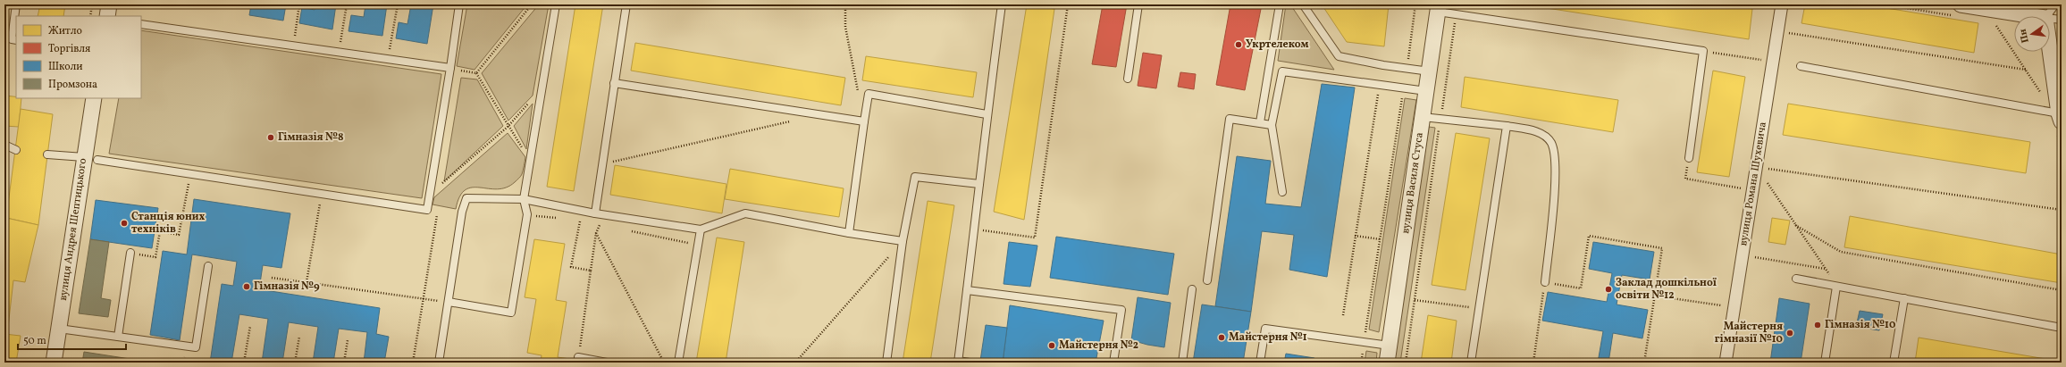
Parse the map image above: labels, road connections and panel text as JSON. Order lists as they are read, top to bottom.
{
  "streets": {
    "street": ["вулиця Василя Стуса", "вулиця Романа Шухевича", "вулиця Андрея Шептицького"]
  },
  "places": [
    "Укртелеком",
    "Гімназія №8",
    "Станція юних техніків",
    "Гімназія №9",
    "Заклад дошкільної освіти №12",
    "Гімназія №10",
    "Майстерня гімназії №10",
    "Майстерня №1",
    "Майстерня №2"
  ],
  "legend": [
    "Житло",
    "Торгівля",
    "Школи",
    "Промзона"
  ],
  "scale_bar": "50 m",
  "north": "left"
}
